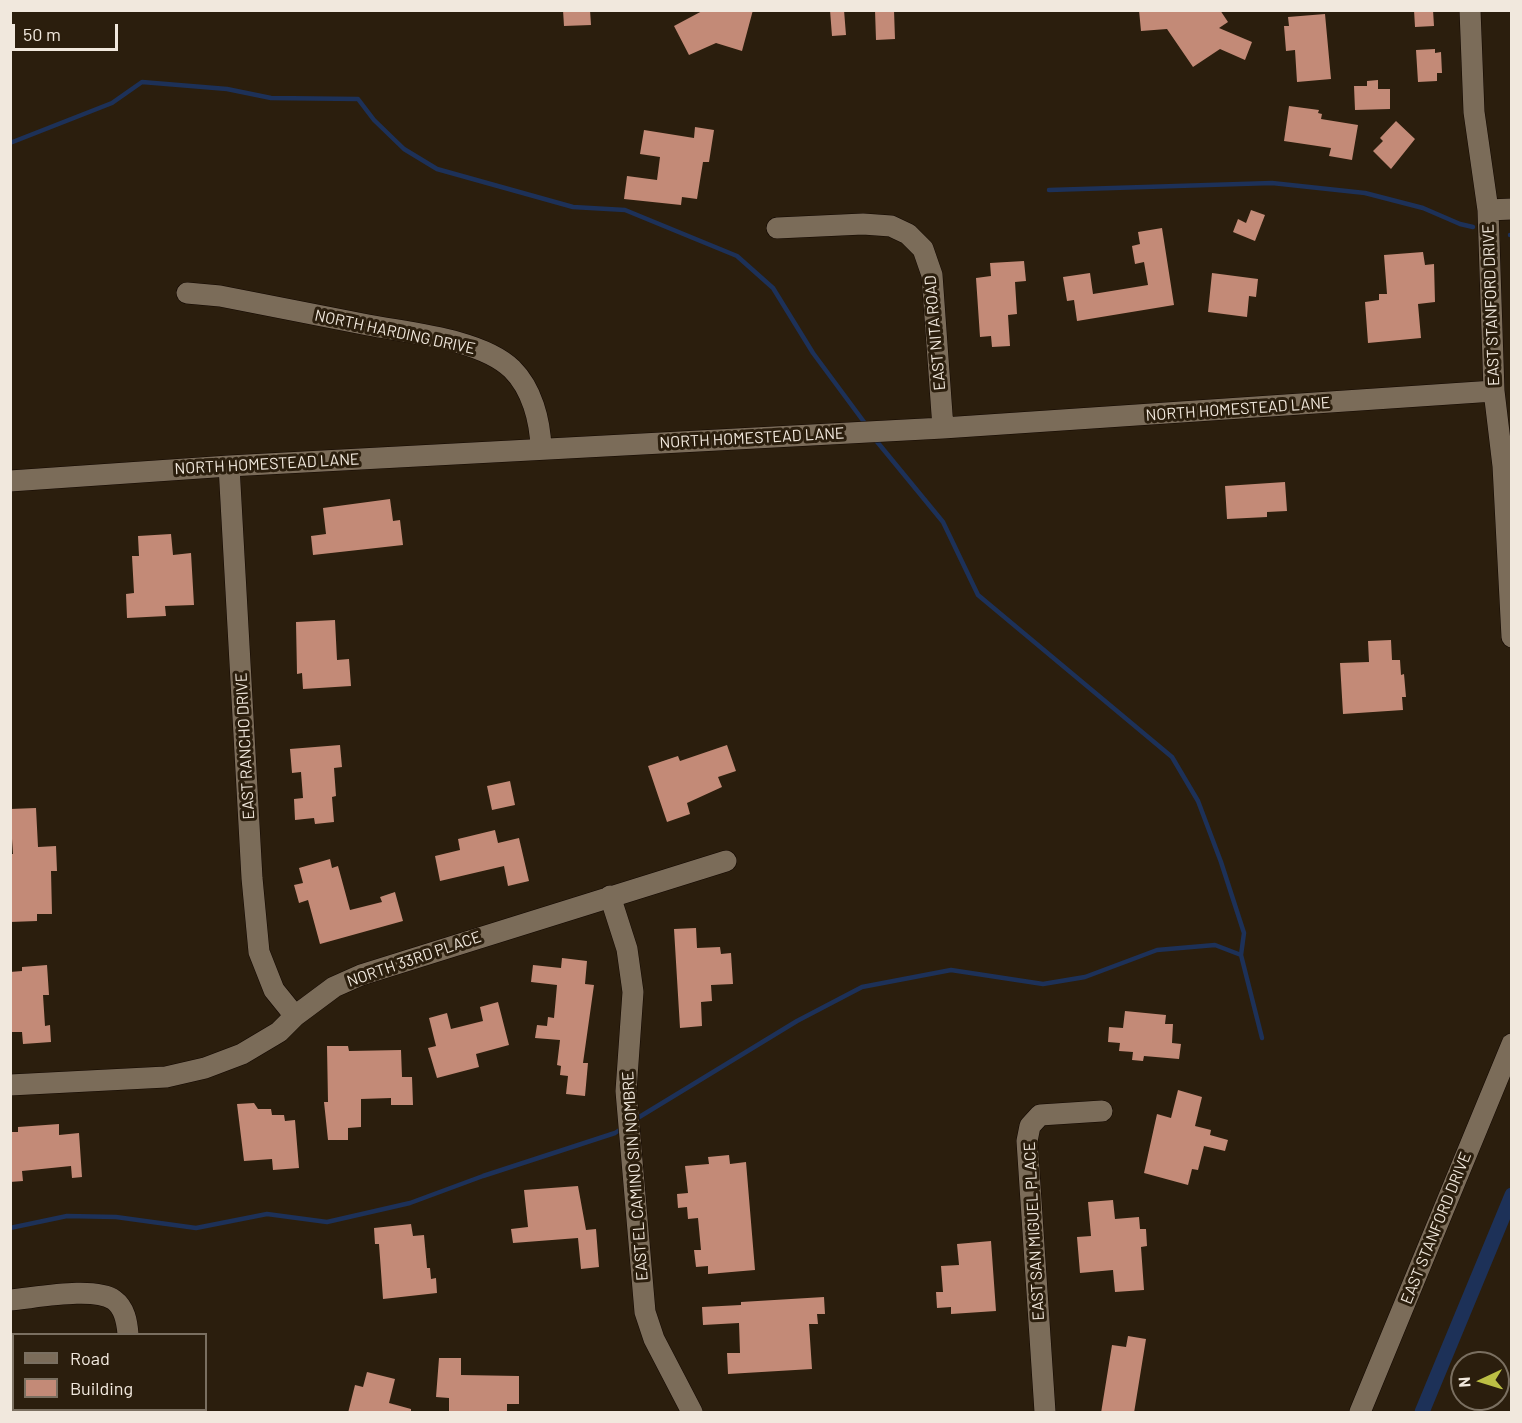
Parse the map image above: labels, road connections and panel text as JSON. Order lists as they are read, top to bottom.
{
  "streets": {
    "street": [
      "EAST STANFORD DRIVE",
      "NORTH HARDING DRIVE",
      "EAST NITA ROAD",
      "NORTH HOMESTEAD LANE",
      "EAST RANCHO DRIVE",
      "NORTH 33RD PLACE",
      "EAST EL CAMINO SIN NOMBRE",
      "EAST SAN MIGUEL PLACE"
    ]
  },
  "crossings": [
    ["EAST STANFORD DRIVE", "NORTH HOMESTEAD LANE"],
    ["NORTH HARDING DRIVE", "NORTH HOMESTEAD LANE"],
    ["EAST NITA ROAD", "NORTH HOMESTEAD LANE"],
    ["NORTH HOMESTEAD LANE", "EAST RANCHO DRIVE"],
    ["EAST RANCHO DRIVE", "NORTH 33RD PLACE"],
    ["NORTH 33RD PLACE", "EAST EL CAMINO SIN NOMBRE"]
  ],
  "legend": ["Road", "Building"],
  "scale_bar": "50 m",
  "north": "left"
}
